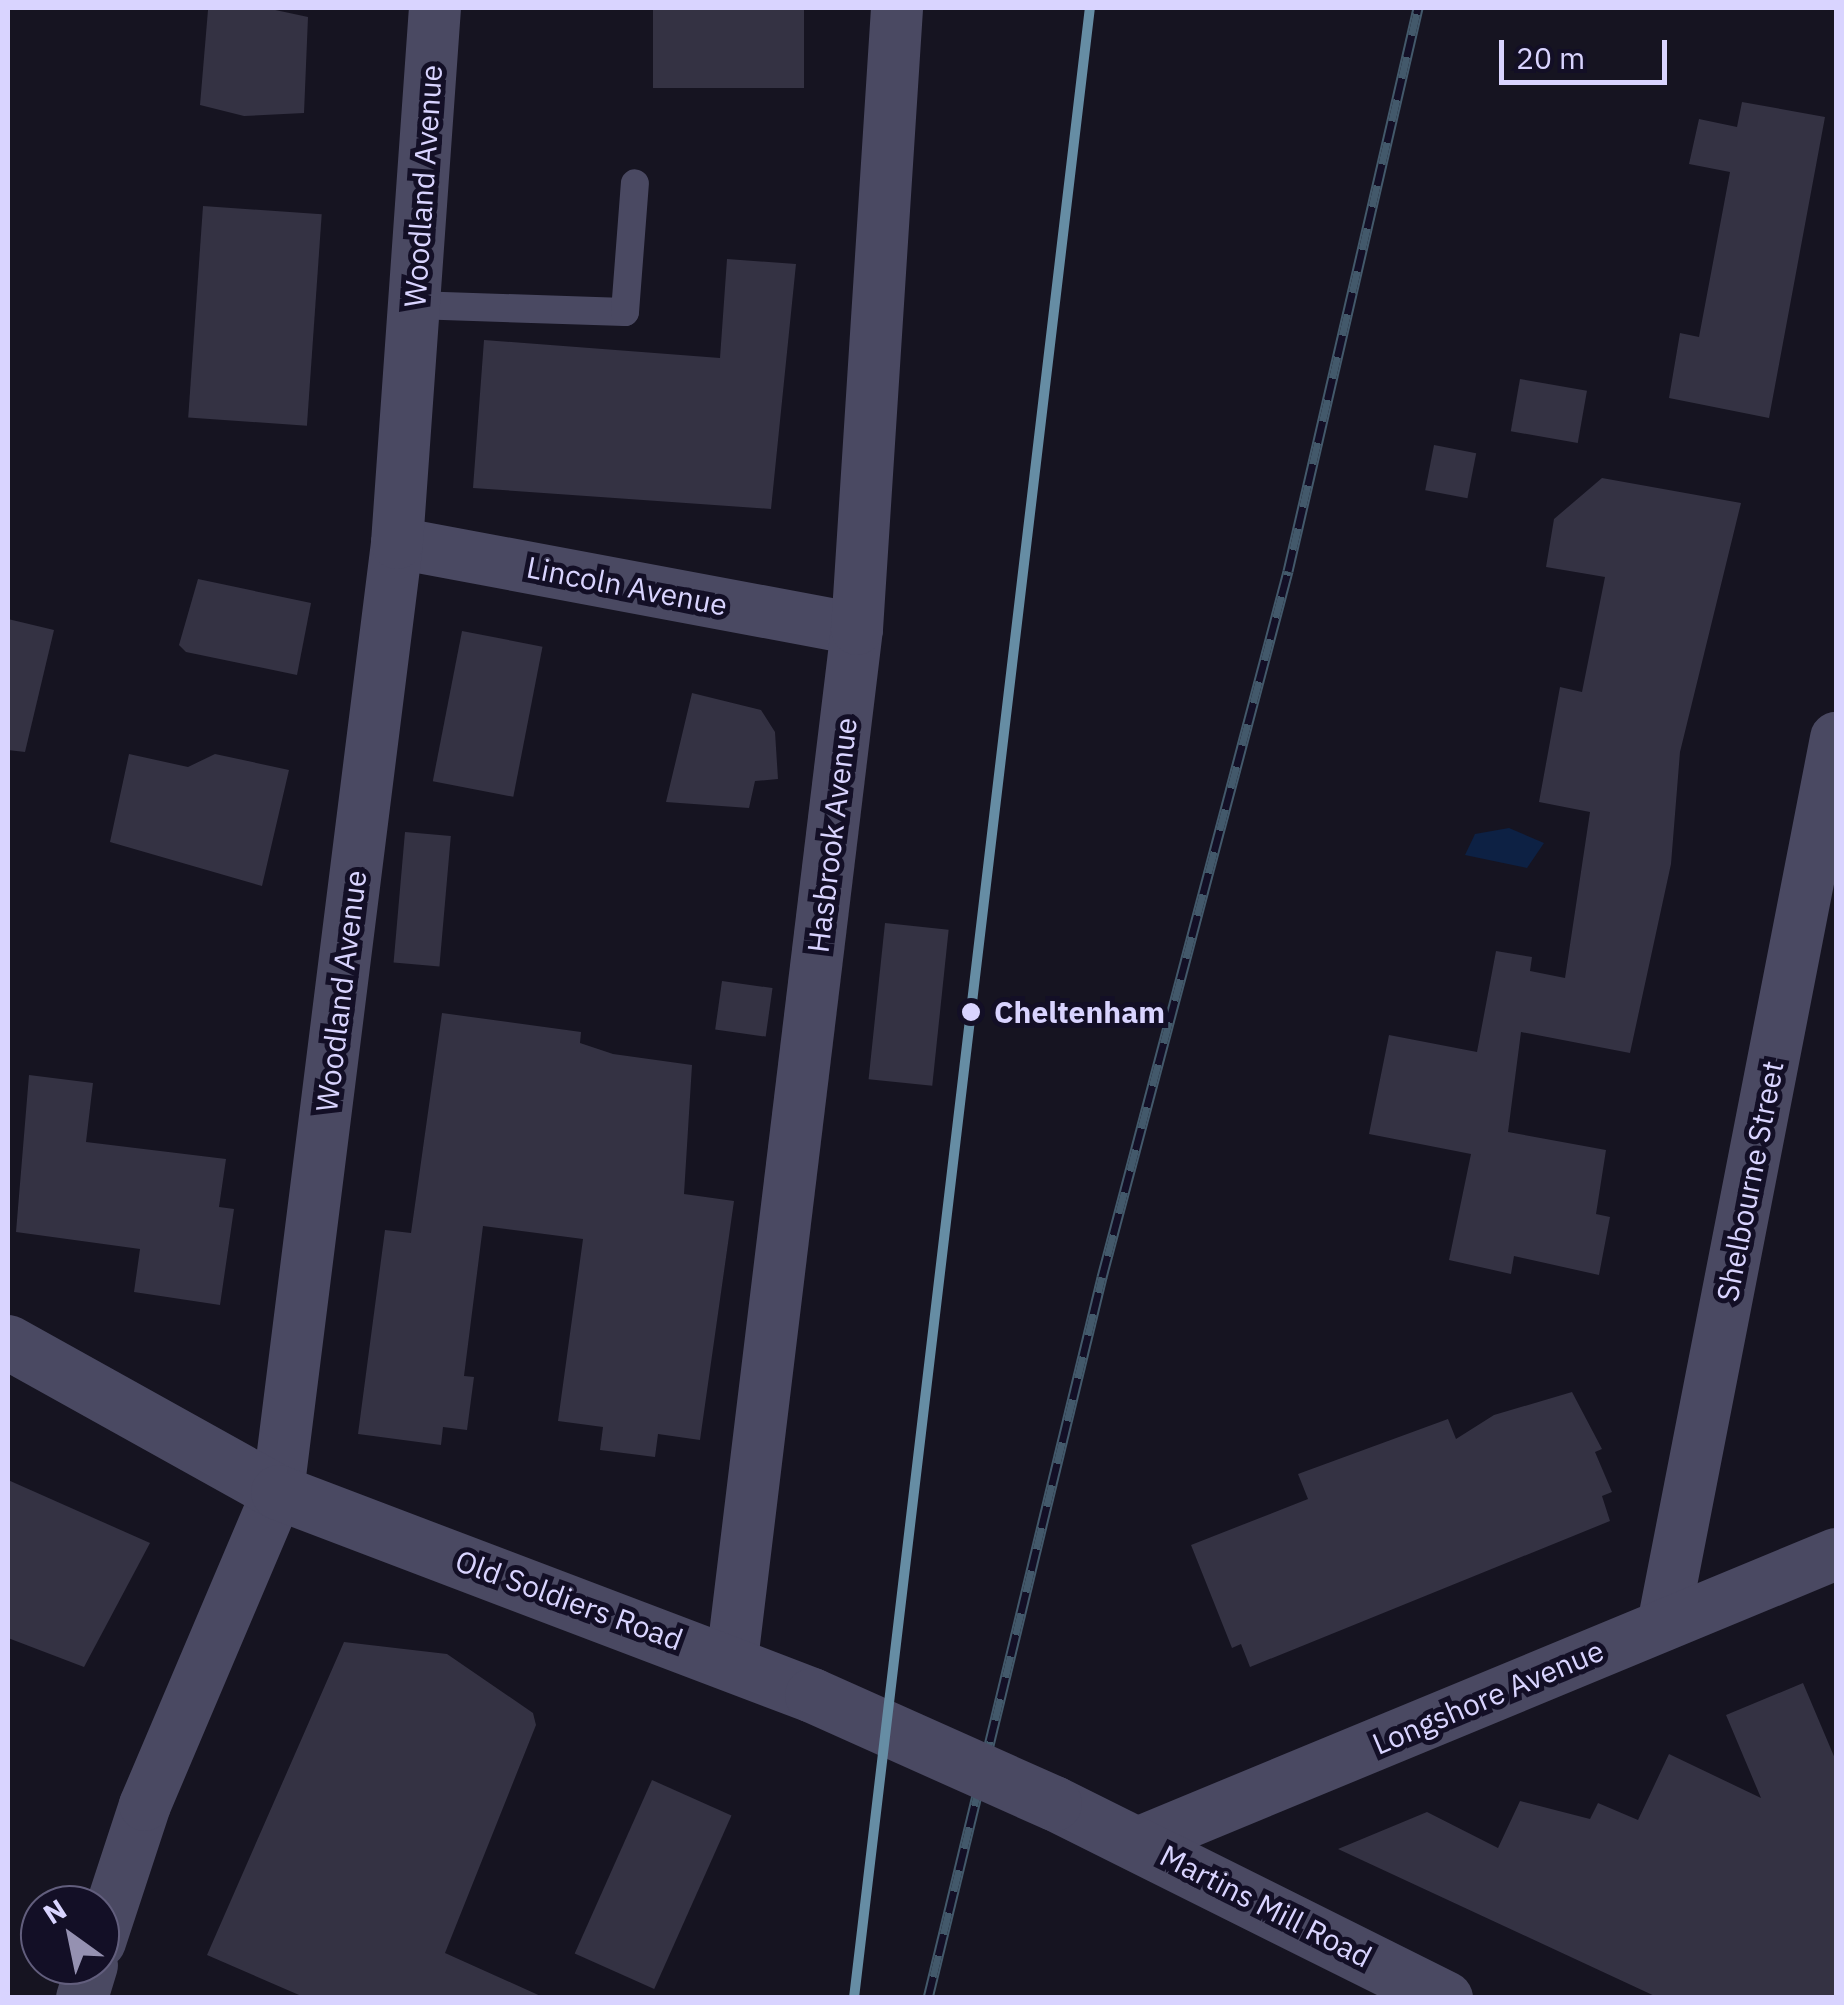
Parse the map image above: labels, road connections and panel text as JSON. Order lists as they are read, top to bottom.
{
  "streets": {
    "street": [
      "Woodland Avenue",
      "Lincoln Avenue",
      "Hasbrook Avenue",
      "Shelbourne Street",
      "Old Soldiers Road",
      "Longshore Avenue",
      "Martins Mill Road"
    ]
  },
  "crossings": [
    ["Woodland Avenue", "Lincoln Avenue"],
    ["Woodland Avenue", "Old Soldiers Road"],
    ["Lincoln Avenue", "Hasbrook Avenue"],
    ["Hasbrook Avenue", "Old Soldiers Road"],
    ["Shelbourne Street", "Longshore Avenue"],
    ["Old Soldiers Road", "Longshore Avenue"],
    ["Old Soldiers Road", "Martins Mill Road"],
    ["Longshore Avenue", "Martins Mill Road"]
  ],
  "places": ["Cheltenham"],
  "scale_bar": "20 m",
  "north": "top left"
}
